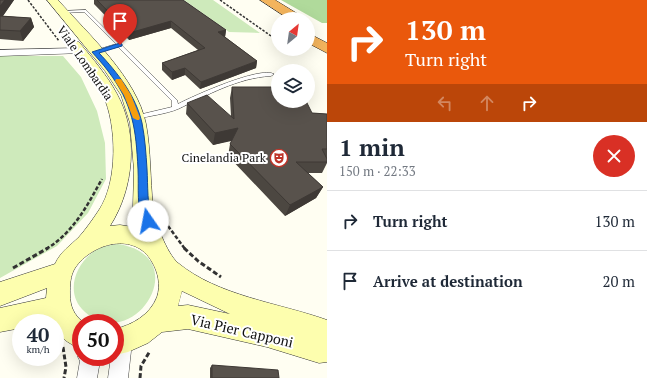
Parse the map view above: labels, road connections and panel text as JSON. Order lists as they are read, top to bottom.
{
  "streets": {
    "main road": ["Viale Lombardia", "Via Pier Capponi"]
  },
  "places": {
    "theatre": ["Cinelandia Park"]
  },
  "north": "top right",
  "page": {
    "turn": ["130 m", "Turn right"],
    "heading": ["1 min", "150 m · 22:33"],
    "list": [
      {
        "name": "Turn right",
        "value": "130 m"
      },
      {
        "name": "Arrive at destination",
        "value": "20 m"
      }
    ],
    "speed": "40 km/h",
    "limit": "50"
  }
}
